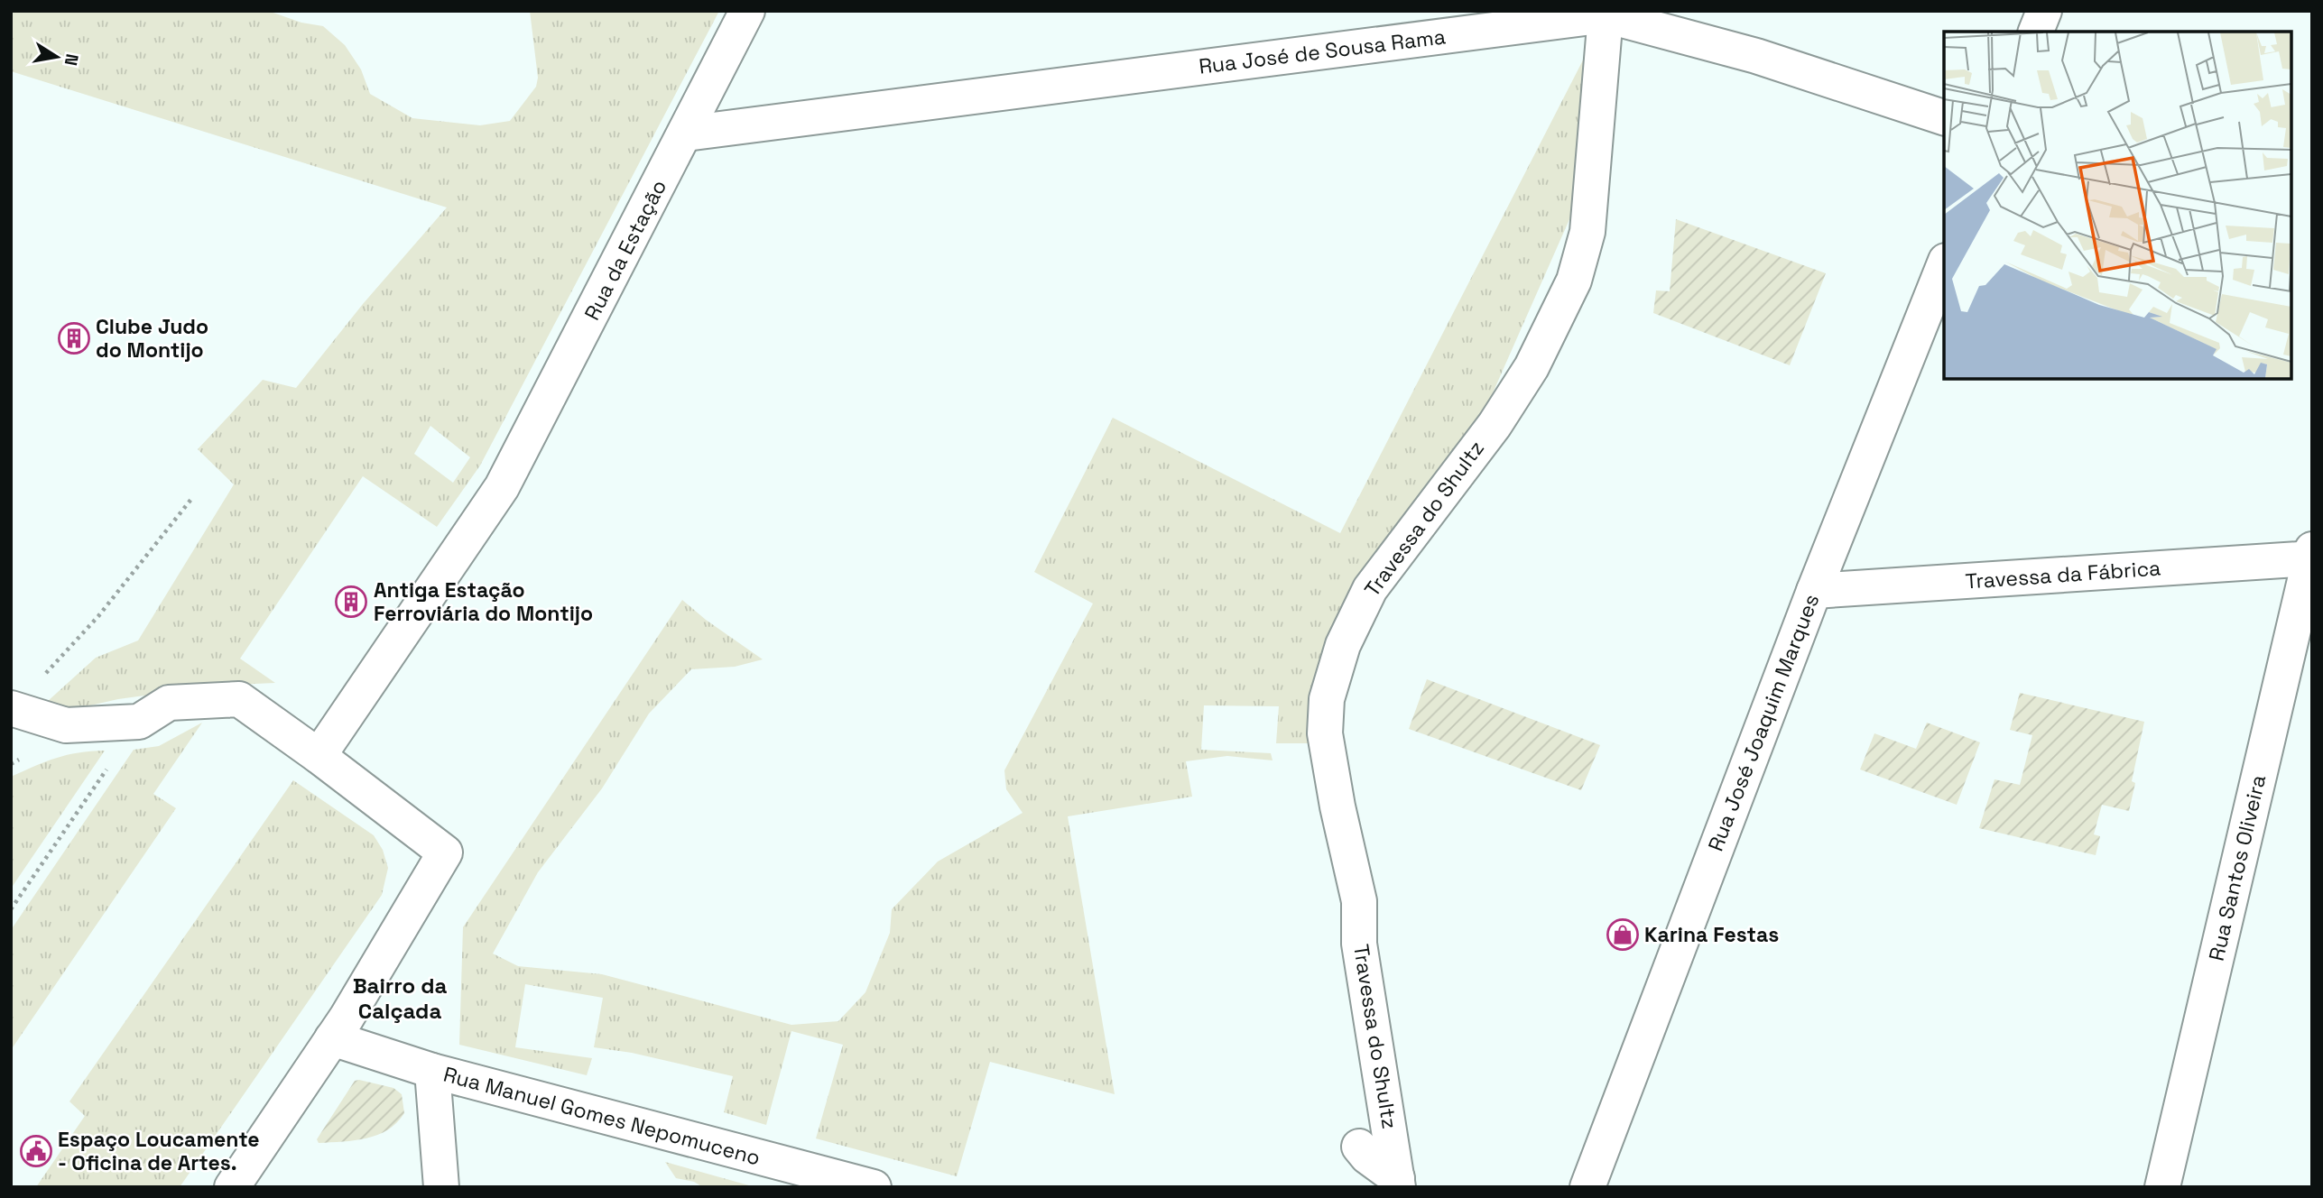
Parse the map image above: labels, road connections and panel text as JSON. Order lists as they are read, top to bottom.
{
  "streets": {
    "street": [
      "Rua José de Sousa Rama",
      "Rua da Estação",
      "Travessa do Shultz",
      "Travessa da Fábrica",
      "Rua José Joaquim Marques",
      "Rua Santos Oliveira",
      "Rua Manuel Gomes Nepomuceno"
    ]
  },
  "crossings": [
    ["Rua José de Sousa Rama", "Rua da Estação"],
    ["Rua José de Sousa Rama", "Travessa do Shultz"],
    ["Travessa da Fábrica", "Rua José Joaquim Marques"],
    ["Travessa da Fábrica", "Rua Santos Oliveira"]
  ],
  "districts": ["Bairro da Calçada"],
  "places": {
    "building": ["Clube Judo do Montijo", "Antiga Estação Ferroviária do Montijo"],
    "shop": ["Karina Festas"],
    "public building": ["Espaço Loucamente - Oficina de Artes."]
  },
  "north": "right"
}
